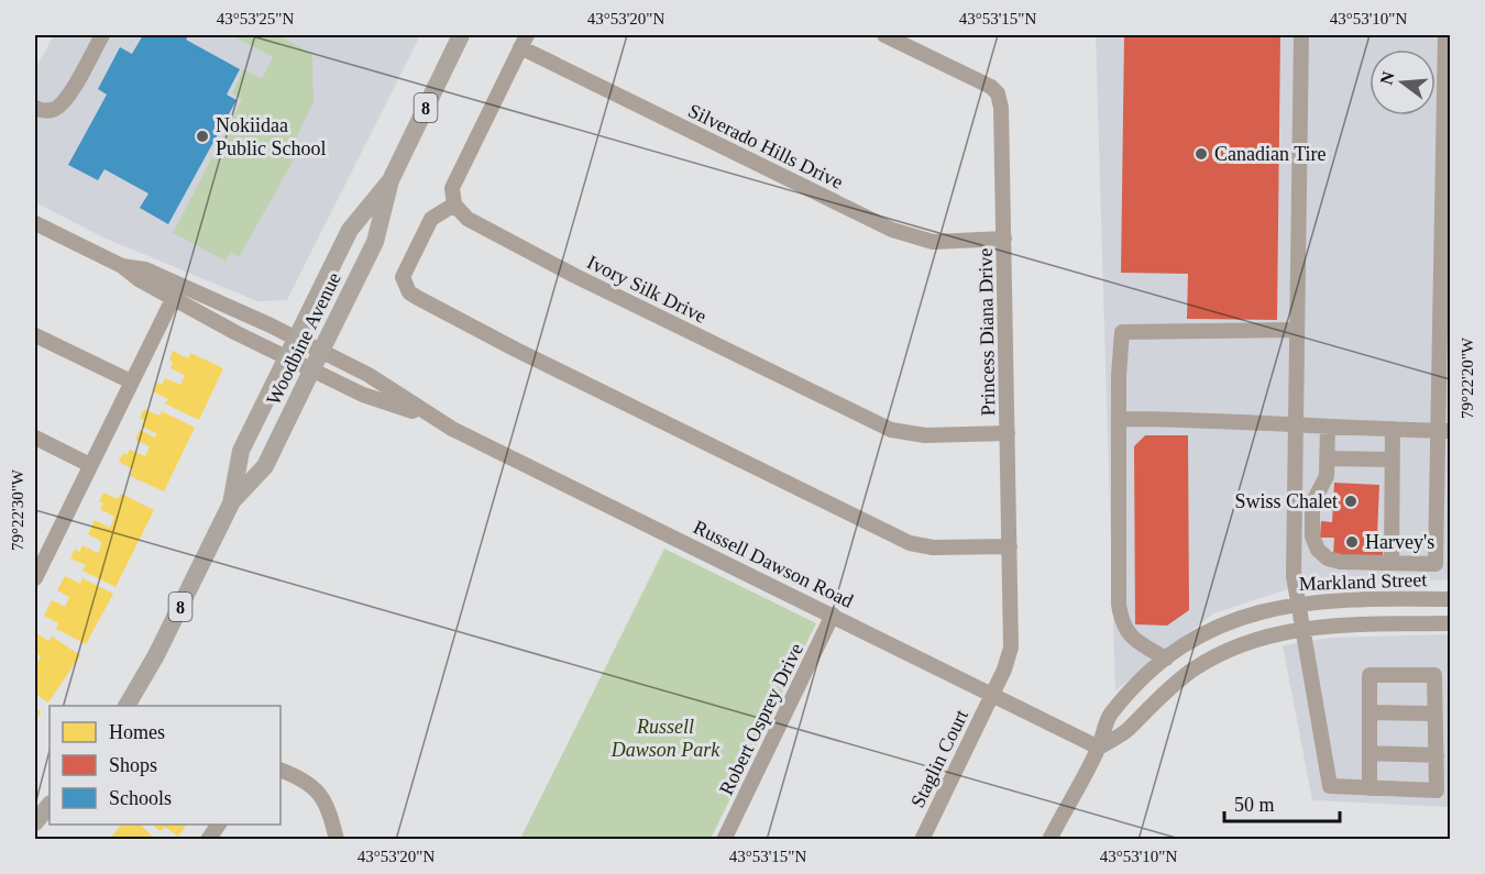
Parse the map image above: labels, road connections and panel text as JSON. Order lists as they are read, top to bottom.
{
  "streets": {
    "main road": ["8", "Woodbine Avenue"],
    "street": [
      "Silverado Hills Drive",
      "Ivory Silk Drive",
      "Princess Diana Drive",
      "Russell Dawson Road",
      "Markland Street",
      "Robert Osprey Drive",
      "Staglin Court"
    ]
  },
  "crossings": [
    ["Silverado Hills Drive", "Princess Diana Drive"],
    ["Ivory Silk Drive", "Princess Diana Drive"],
    ["Princess Diana Drive", "Russell Dawson Road"],
    ["Princess Diana Drive", "Staglin Court"],
    ["Woodbine Avenue", "Russell Dawson Road"],
    ["Russell Dawson Road", "Markland Street"],
    ["Russell Dawson Road", "Robert Osprey Drive"],
    ["Russell Dawson Road", "Staglin Court"]
  ],
  "parks": ["Russell Dawson Park"],
  "places": [
    "Nokiidaa Public School",
    "Canadian Tire",
    "Swiss Chalet",
    "Harvey's"
  ],
  "legend": ["Homes", "Shops", "Schools"],
  "scale_bar": "50 m",
  "north": "left",
  "coordinates": [
    "43°53'25\"N",
    "43°53'20\"N",
    "43°53'15\"N",
    "43°53'10\"N",
    "79°22'20\"W",
    "79°22'30\"W"
  ]
}
